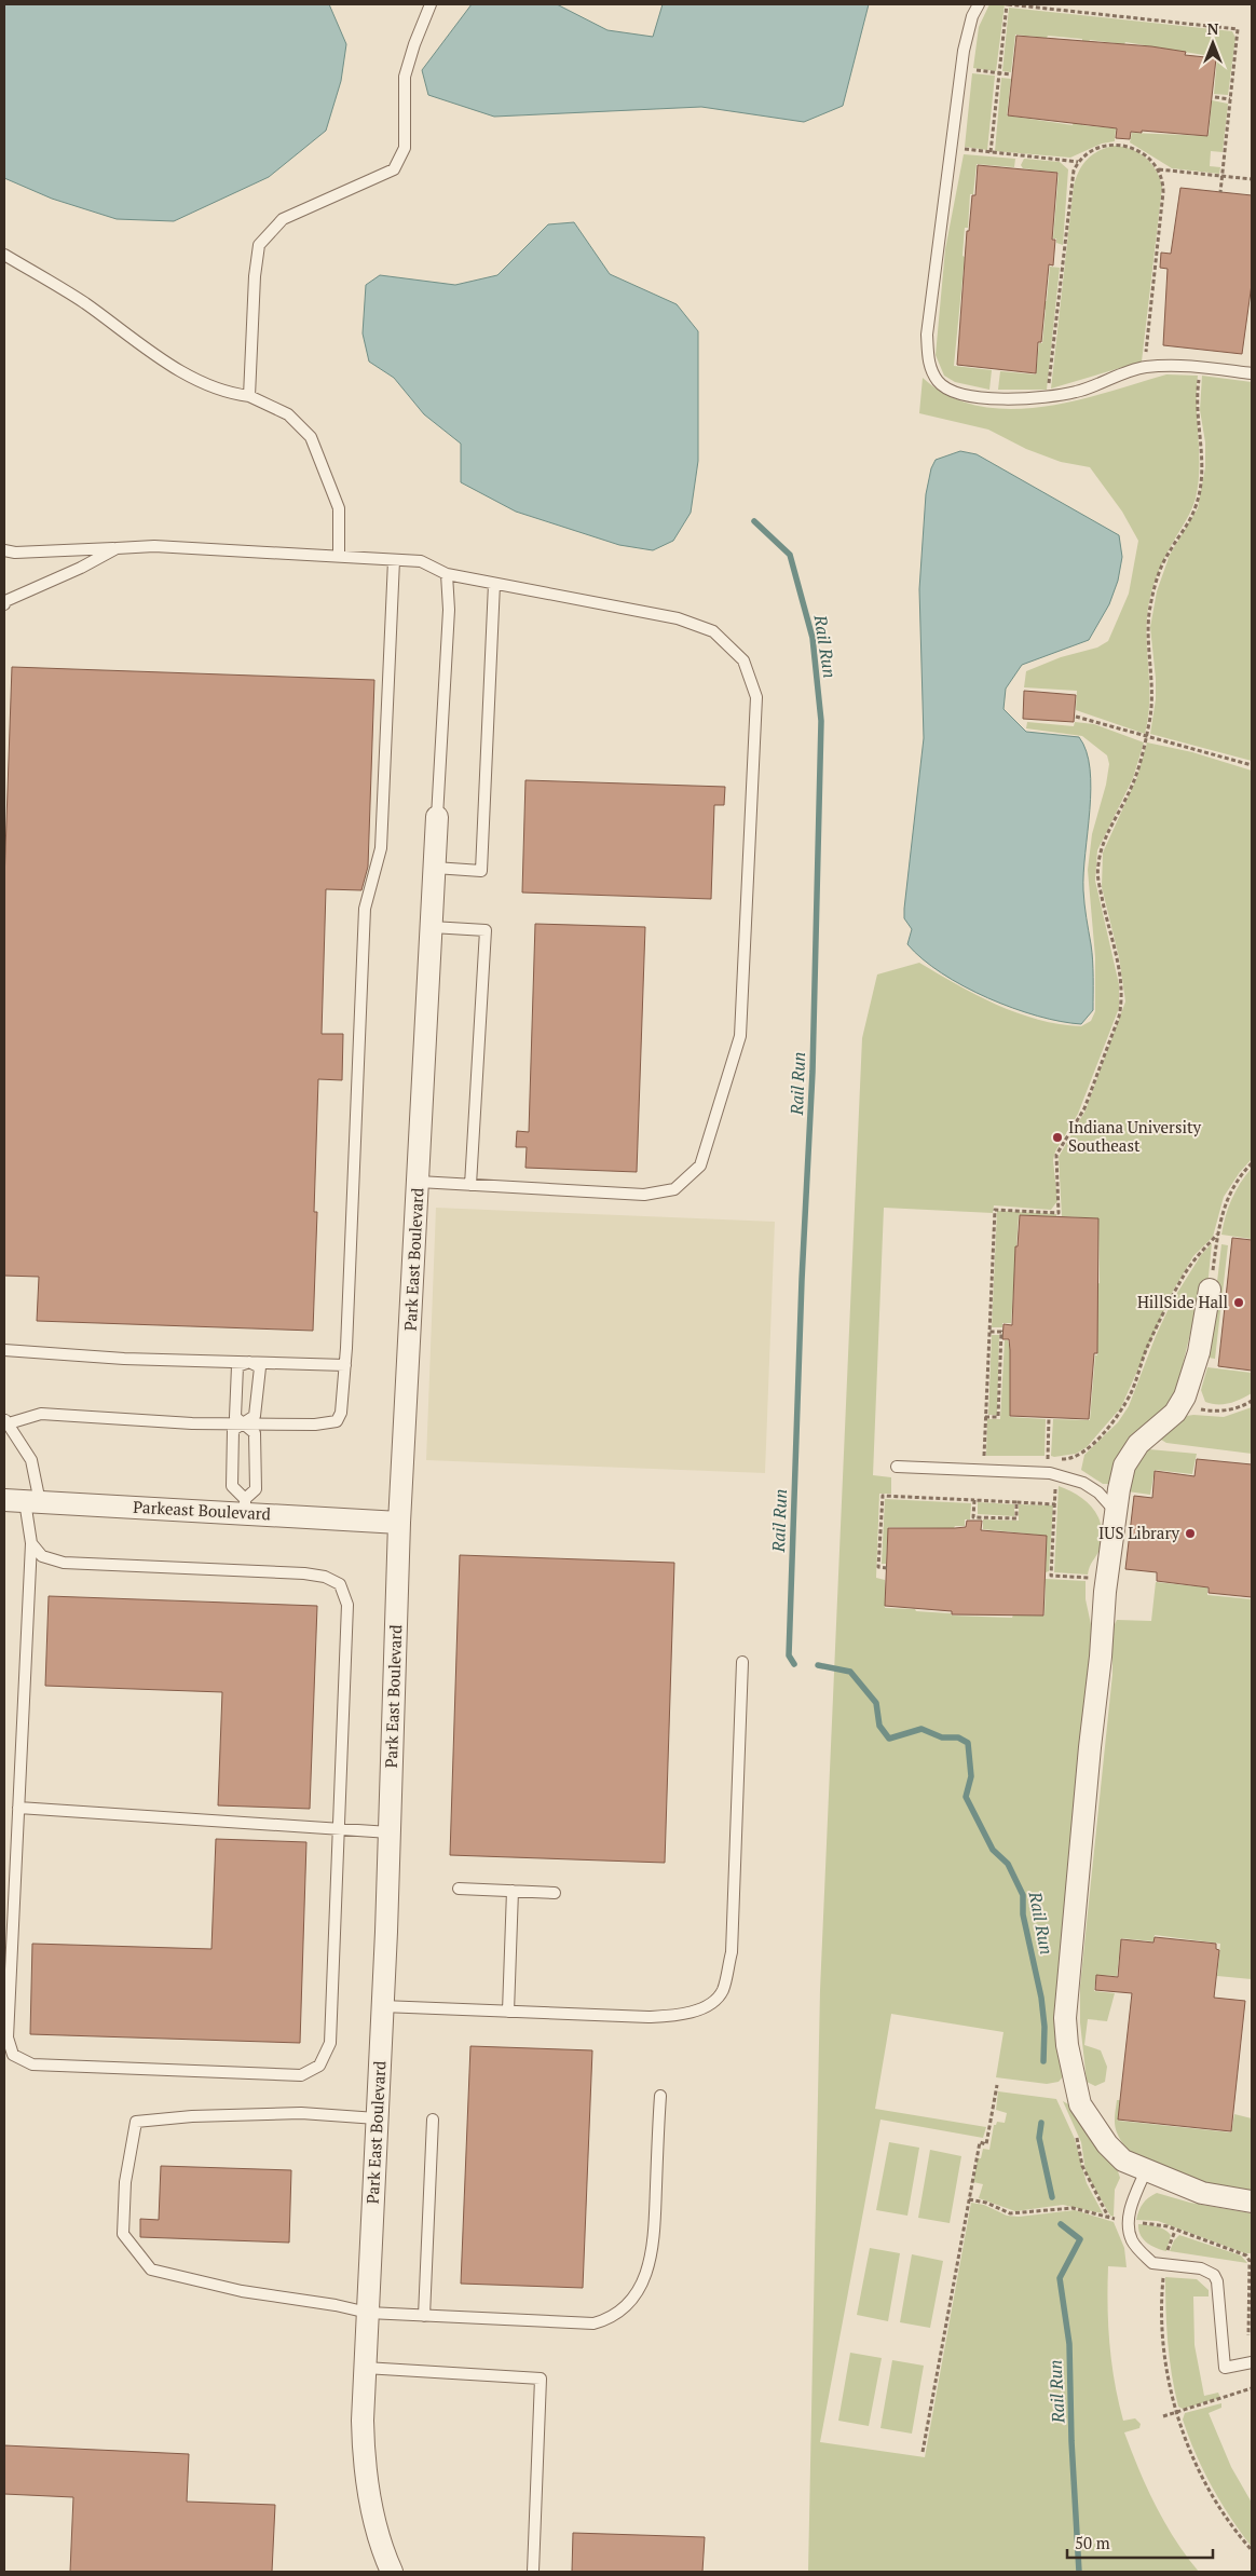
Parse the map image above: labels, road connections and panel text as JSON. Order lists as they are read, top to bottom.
{
  "streets": {
    "street": ["Park East Boulevard", "Parkeast Boulevard"]
  },
  "crossings": [
    ["Park East Boulevard", "Parkeast Boulevard"]
  ],
  "water": ["Rail Run"],
  "places": ["Indiana University Southeast", "HillSide Hall", "IUS Library"],
  "scale_bar": "50 m",
  "north": "top"
}
